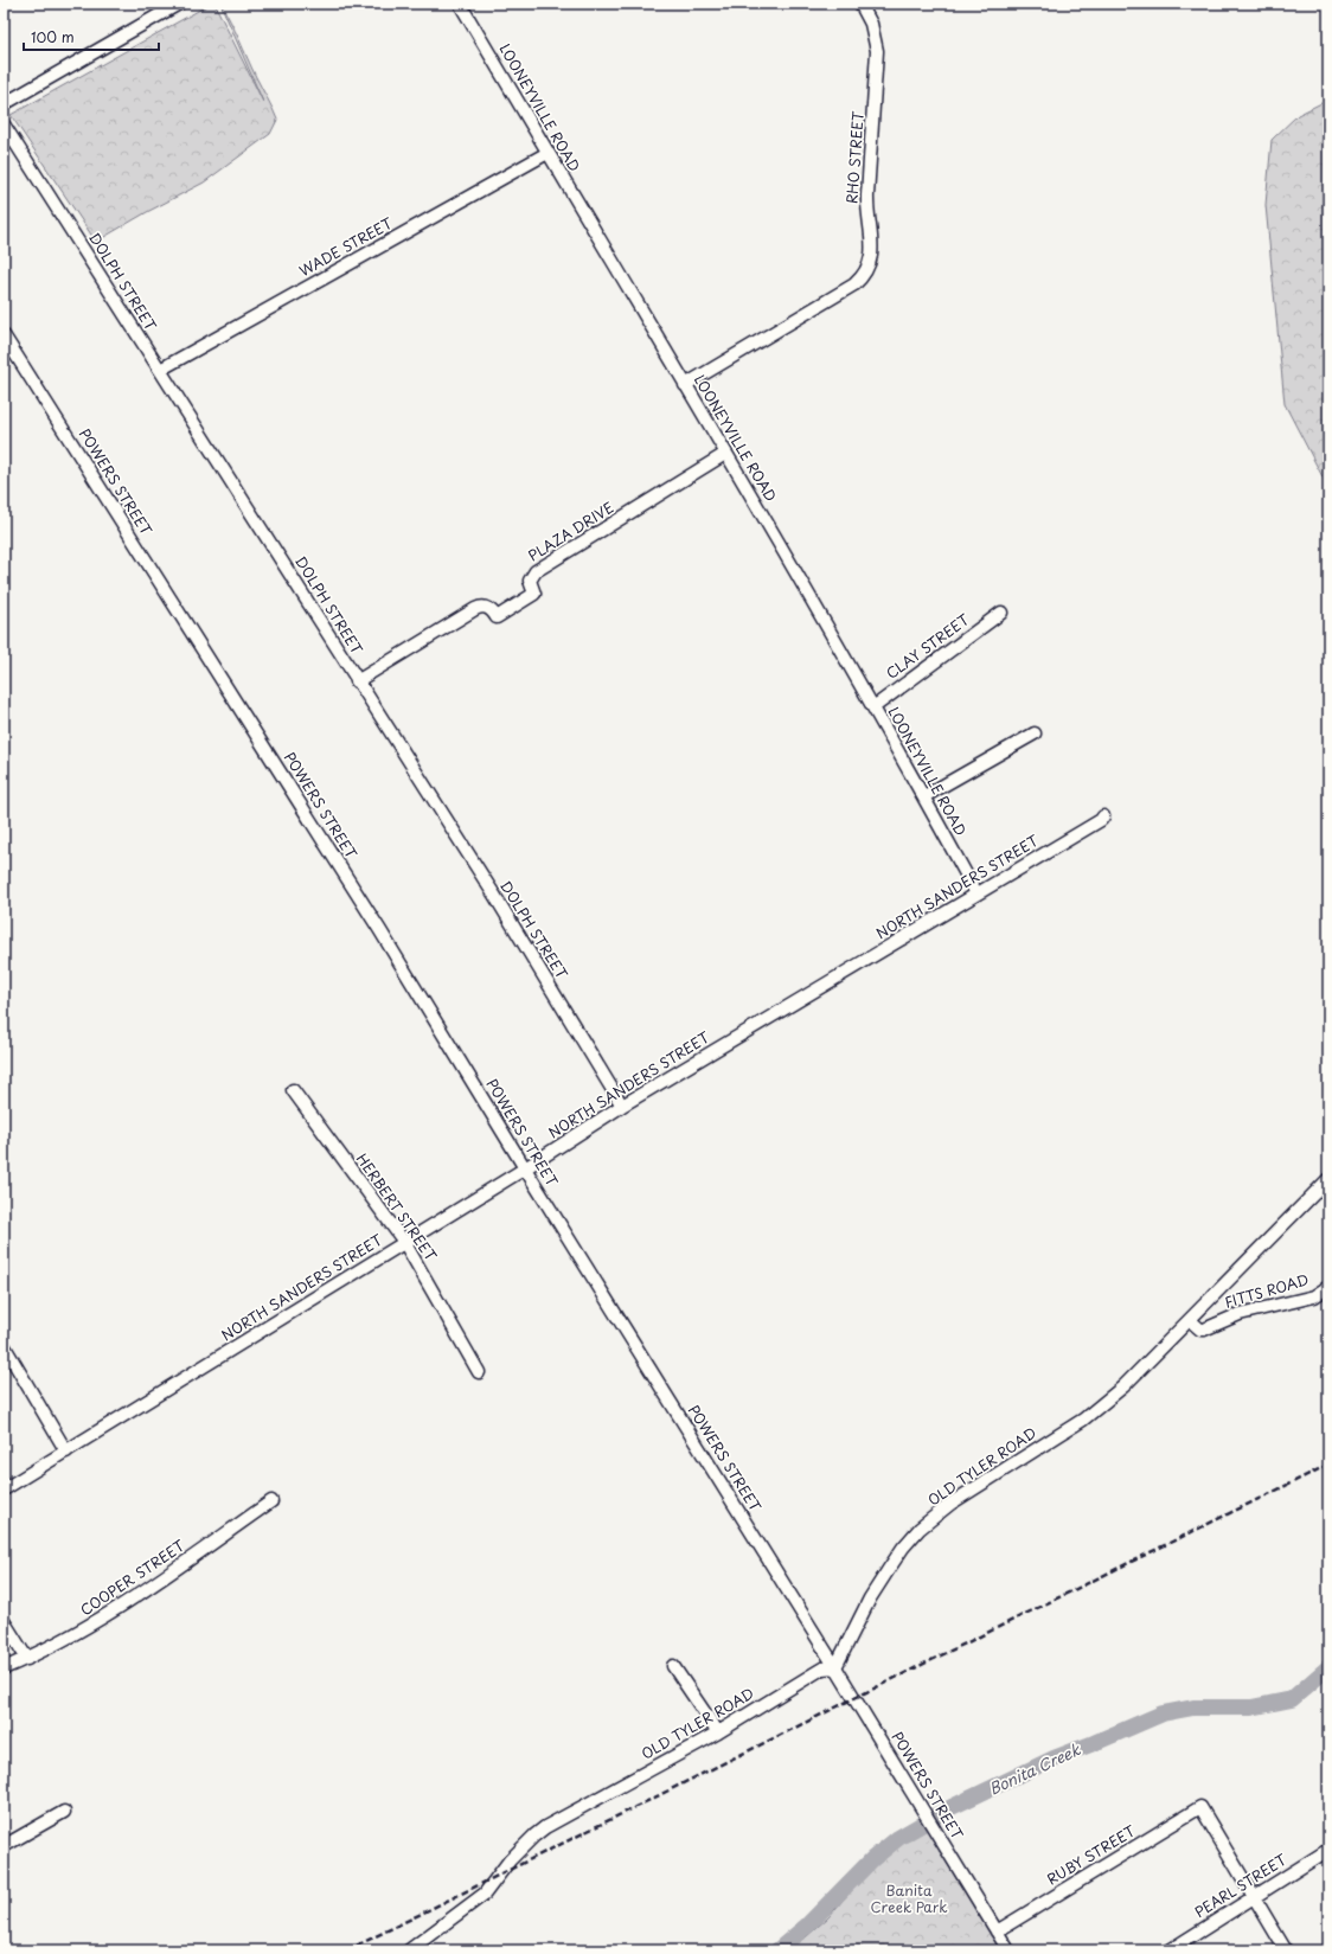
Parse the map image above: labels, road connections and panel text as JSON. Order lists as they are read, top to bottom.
{
  "streets": {
    "street": [
      "LOONEYVILLE ROAD",
      "RHO STREET",
      "WADE STREET",
      "DOLPH STREET",
      "POWERS STREET",
      "PLAZA DRIVE",
      "CLAY STREET",
      "NORTH SANDERS STREET",
      "HERBERT STREET",
      "FITTS ROAD",
      "OLD TYLER ROAD",
      "COOPER STREET",
      "RUBY STREET",
      "PEARL STREET"
    ]
  },
  "crossings": [
    ["LOONEYVILLE ROAD", "RHO STREET"],
    ["LOONEYVILLE ROAD", "WADE STREET"],
    ["LOONEYVILLE ROAD", "PLAZA DRIVE"],
    ["LOONEYVILLE ROAD", "CLAY STREET"],
    ["LOONEYVILLE ROAD", "NORTH SANDERS STREET"],
    ["WADE STREET", "DOLPH STREET"],
    ["DOLPH STREET", "PLAZA DRIVE"],
    ["DOLPH STREET", "NORTH SANDERS STREET"],
    ["POWERS STREET", "NORTH SANDERS STREET"],
    ["POWERS STREET", "OLD TYLER ROAD"],
    ["POWERS STREET", "RUBY STREET"],
    ["NORTH SANDERS STREET", "HERBERT STREET"],
    ["FITTS ROAD", "OLD TYLER ROAD"],
    ["RUBY STREET", "PEARL STREET"]
  ],
  "water": ["Bonita Creek"],
  "parks": ["Banita Creek Park"],
  "scale_bar": "100 m"
}
